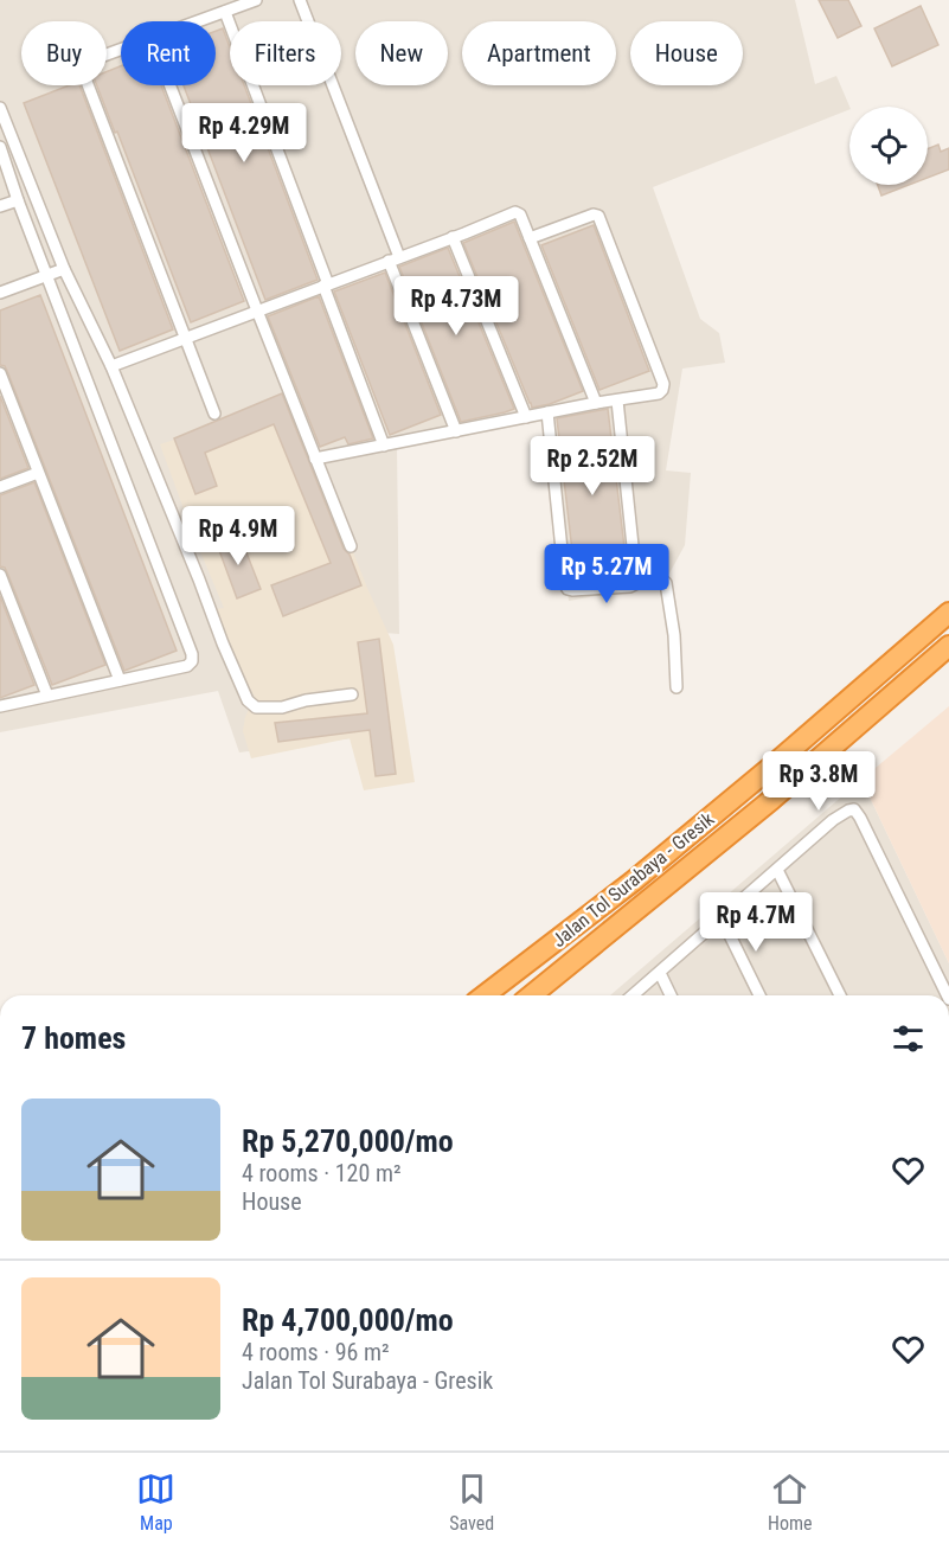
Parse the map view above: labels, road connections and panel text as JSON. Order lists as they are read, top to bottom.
{
  "streets": {
    "highway": ["Jalan Tol Surabaya - Gresik"]
  },
  "page": {
    "chip": [
      "Buy",
      "Rent",
      "Filters",
      "New",
      "Apartment",
      "House"
    ],
    "price": [
      "Rp 4.29M",
      "Rp 4.73M",
      "Rp 2.52M",
      "Rp 4.9M",
      "Rp 5.27M",
      "Rp 3.8M",
      "Rp 4.7M"
    ],
    "heading": "7 homes",
    "list": [
      {
        "name": "Rp 5,270,000/mo",
        "note": "4 rooms · 120 m² · House"
      },
      {
        "name": "Rp 4,700,000/mo",
        "note": "4 rooms · 96 m² · Jalan Tol Surabaya - Gresik"
      }
    ],
    "tabs": ["Map", "Saved", "Home"]
  }
}
